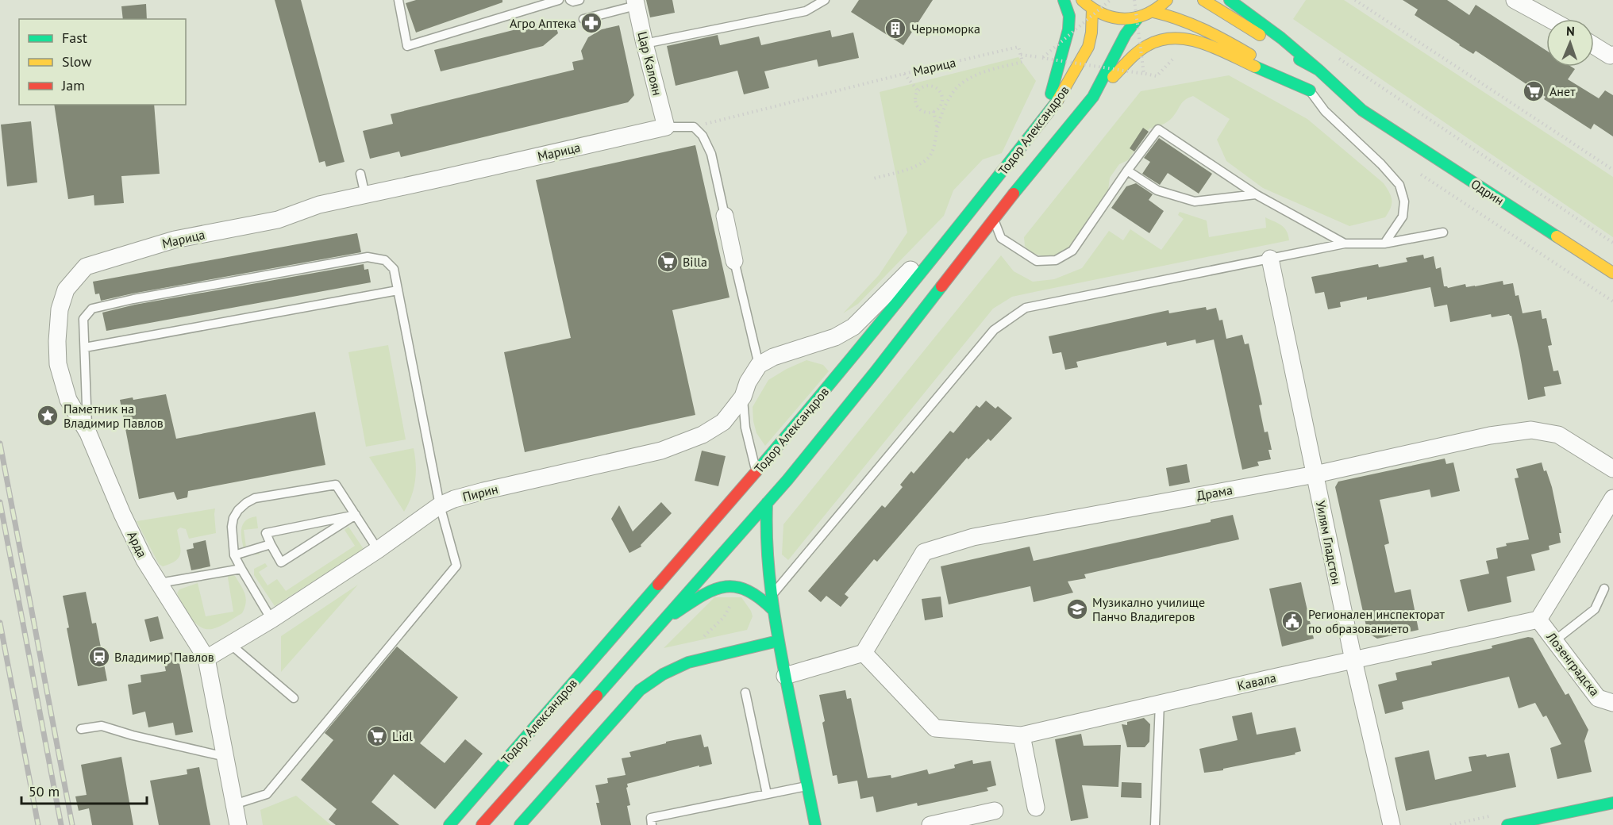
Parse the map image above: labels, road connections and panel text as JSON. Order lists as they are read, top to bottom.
{
  "streets": {
    "main road": ["Тодор Александров", "Одрин"],
    "street": [
      "Цар Калоян",
      "Марица",
      "Пирин",
      "Драма",
      "Уилям Гладстон",
      "Арда",
      "Лозенградска",
      "Кавала"
    ]
  },
  "crossings": [
    ["Цар Калоян", "Марица"],
    ["Марица", "Арда"],
    ["Пирин", "Арда"],
    ["Драма", "Уилям Гладстон"],
    ["Драма", "Кавала"],
    ["Уилям Гладстон", "Кавала"],
    ["Лозенградска", "Кавала"]
  ],
  "places": {
    "pharmacy": ["Агро Аптека"],
    "building": ["Черноморка"],
    "supermarket": ["Анет", "Billa", "Lidl"],
    "place": ["Паметник на Владимир Павлов"],
    "school or university": ["Музикално училище Панчо Владигеров"],
    "public building": ["Регионален инспекторат по образованието"],
    "station": ["Владимир Павлов"]
  },
  "legend": ["Fast", "Slow", "Jam"],
  "scale_bar": "50 m",
  "north": "top"
}
